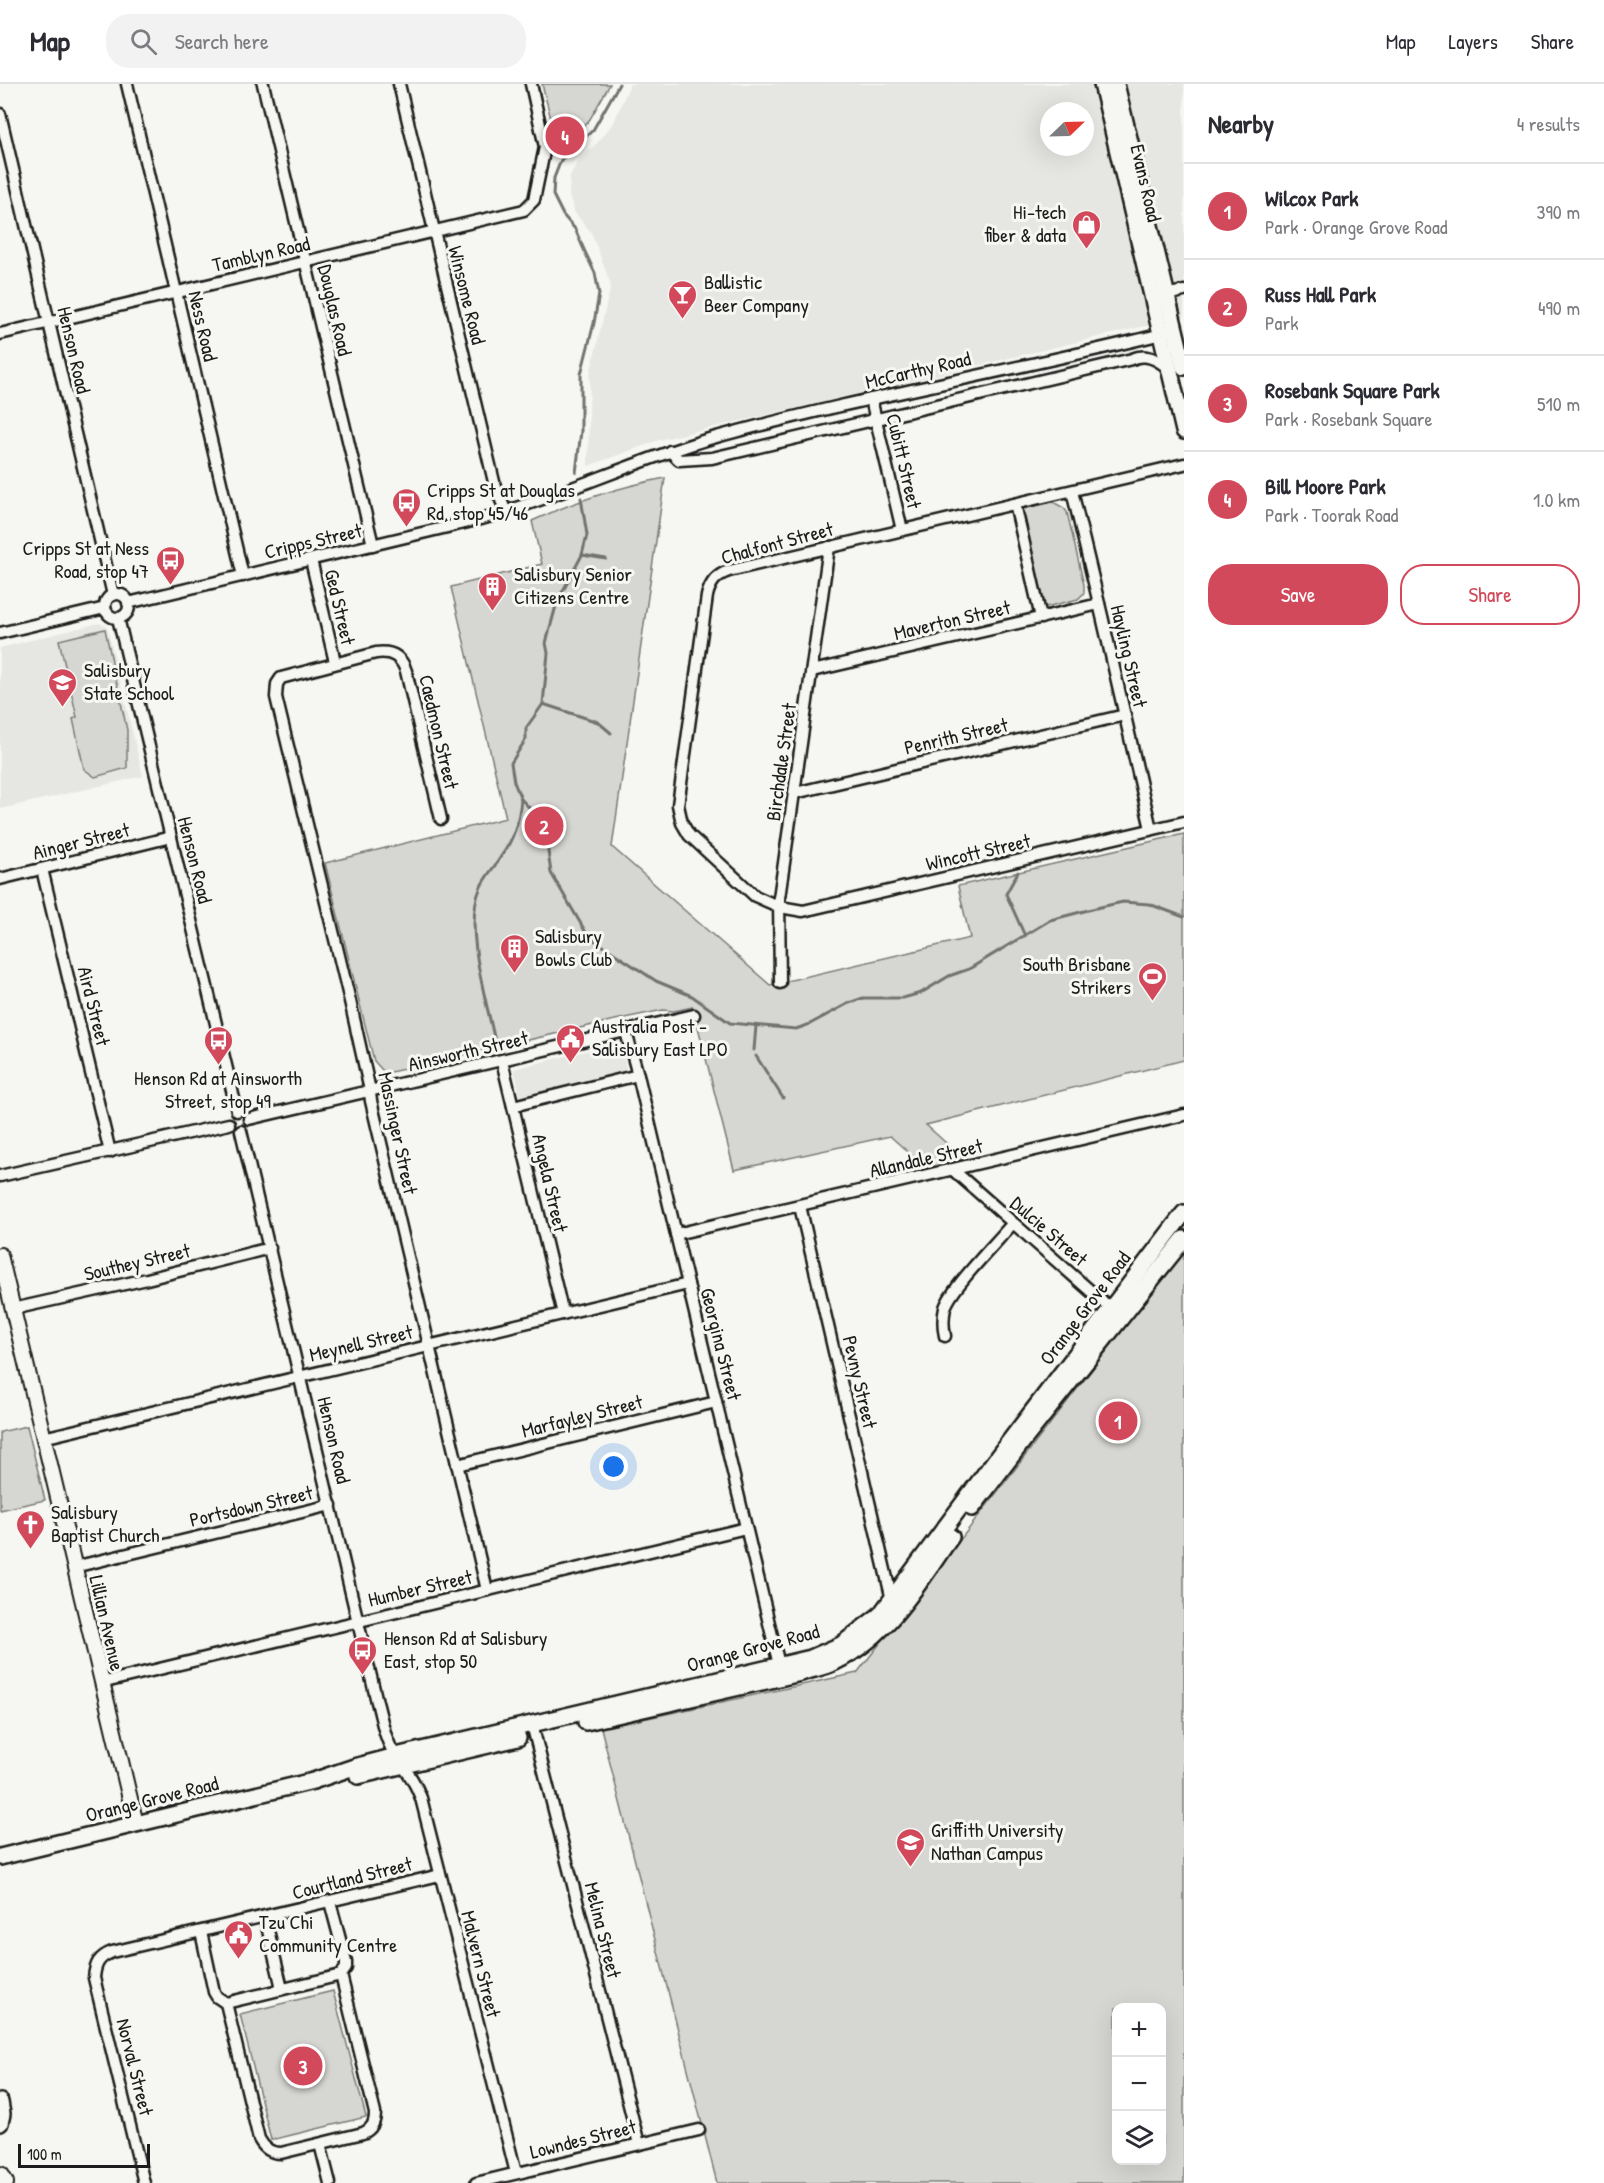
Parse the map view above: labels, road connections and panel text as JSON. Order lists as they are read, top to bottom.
{
  "streets": {
    "main road": ["Evans Road", "Orange Grove Road"],
    "street": [
      "Tamblyn Road",
      "Winsome Road",
      "Douglas Road",
      "Ness Road",
      "Henson Road",
      "McCarthy Road",
      "Cubitt Street",
      "Cripps Street",
      "Chalfont Street",
      "Ged Street",
      "Maverton Street",
      "Hayling Street",
      "Caedmon Street",
      "Penrith Street",
      "Birchdale Street",
      "Ainger Street",
      "Wincott Street",
      "Aird Street",
      "Ainsworth Street",
      "Massinger Street",
      "Allandale Street",
      "Angela Street",
      "Dulcie Street",
      "Southey Street",
      "Meynell Street",
      "Georgina Street",
      "Pevny Street",
      "Marfayley Street",
      "Portsdown Street",
      "Humber Street",
      "Lillian Avenue",
      "Courtland Street",
      "Melina Street",
      "Malvern Street",
      "Norval Street",
      "Lowndes Street"
    ]
  },
  "crossings": [
    ["Evans Road", "McCarthy Road"],
    ["Tamblyn Road", "Winsome Road"],
    ["Tamblyn Road", "Douglas Road"],
    ["Tamblyn Road", "Ness Road"],
    ["Tamblyn Road", "Henson Road"],
    ["Winsome Road", "McCarthy Road"],
    ["Winsome Road", "Cripps Street"],
    ["Douglas Road", "Cripps Street"],
    ["Ness Road", "Cripps Street"],
    ["Henson Road", "Cripps Street"],
    ["Henson Road", "Ainger Street"],
    ["Henson Road", "Ainsworth Street"],
    ["Henson Road", "Southey Street"],
    ["Henson Road", "Orange Grove Road"],
    ["Henson Road", "Meynell Street"],
    ["Henson Road", "Portsdown Street"],
    ["Henson Road", "Humber Street"],
    ["Henson Road", "Malvern Street"],
    ["McCarthy Road", "Cubitt Street"],
    ["McCarthy Road", "Cripps Street"],
    ["Cubitt Street", "Chalfont Street"],
    ["Cripps Street", "Ged Street"],
    ["Chalfont Street", "Hayling Street"],
    ["Chalfont Street", "Birchdale Street"],
    ["Chalfont Street", "Wincott Street"],
    ["Ged Street", "Caedmon Street"],
    ["Ged Street", "Massinger Street"],
    ["Maverton Street", "Hayling Street"],
    ["Maverton Street", "Birchdale Street"],
    ["Hayling Street", "Penrith Street"],
    ["Hayling Street", "Wincott Street"],
    ["Caedmon Street", "Massinger Street"],
    ["Penrith Street", "Birchdale Street"],
    ["Birchdale Street", "Wincott Street"],
    ["Ainger Street", "Aird Street"],
    ["Ainsworth Street", "Massinger Street"],
    ["Ainsworth Street", "Angela Street"],
    ["Ainsworth Street", "Georgina Street"],
    ["Massinger Street", "Meynell Street"],
    ["Massinger Street", "Marfayley Street"],
    ["Massinger Street", "Humber Street"],
    ["Allandale Street", "Dulcie Street"],
    ["Allandale Street", "Georgina Street"],
    ["Allandale Street", "Pevny Street"],
    ["Angela Street", "Meynell Street"],
    ["Dulcie Street", "Orange Grove Road"],
    ["Southey Street", "Lillian Avenue"],
    ["Orange Grove Road", "Georgina Street"],
    ["Orange Grove Road", "Pevny Street"],
    ["Orange Grove Road", "Lillian Avenue"],
    ["Orange Grove Road", "Melina Street"],
    ["Orange Grove Road", "Malvern Street"],
    ["Meynell Street", "Georgina Street"],
    ["Meynell Street", "Lillian Avenue"],
    ["Georgina Street", "Marfayley Street"],
    ["Georgina Street", "Humber Street"],
    ["Portsdown Street", "Lillian Avenue"],
    ["Humber Street", "Lillian Avenue"],
    ["Courtland Street", "Malvern Street"],
    ["Courtland Street", "Norval Street"],
    ["Melina Street", "Lowndes Street"],
    ["Malvern Street", "Lowndes Street"]
  ],
  "places": {
    "shop": ["Hi-tech fiber & data"],
    "bar": ["Ballistic Beer Company"],
    "bus stop": [
      "Cripps St at Douglas Rd, stop 45/46",
      "Cripps St at Ness Road, stop 47",
      "Henson Rd at Ainsworth Street, stop 49",
      "Henson Rd at Salisbury East, stop 50"
    ],
    "building": ["Salisbury Senior Citizens Centre", "Salisbury Bowls Club"],
    "school or university": ["Salisbury State School", "Griffith University Nathan Campus"],
    "sports": ["South Brisbane Strikers"],
    "public building": ["Australia Post - Salisbury East LPO", "Tzu Chi Community Centre"],
    "church": ["Salisbury Baptist Church"]
  },
  "scale_bar": "100 m",
  "north": "top right",
  "page": {
    "header": "Map",
    "search": "Search here",
    "nav": ["Map", "Layers", "Share"],
    "heading": ["Nearby", "4 results"],
    "pins": [
      "4",
      "2",
      "1",
      "3"
    ],
    "list": [
      {
        "mark": "1",
        "name": "Wilcox Park",
        "note": "Park · Orange Grove Road",
        "value": "390 m"
      },
      {
        "mark": "2",
        "name": "Russ Hall Park",
        "note": "Park",
        "value": "490 m"
      },
      {
        "mark": "3",
        "name": "Rosebank Square Park",
        "note": "Park · Rosebank Square",
        "value": "510 m"
      },
      {
        "mark": "4",
        "name": "Bill Moore Park",
        "note": "Park · Toorak Road",
        "value": "1.0 km"
      }
    ],
    "buttons": ["Save", "Share"],
    "map_buttons": ["+", "−"],
    "scale": "100 m"
  }
}
